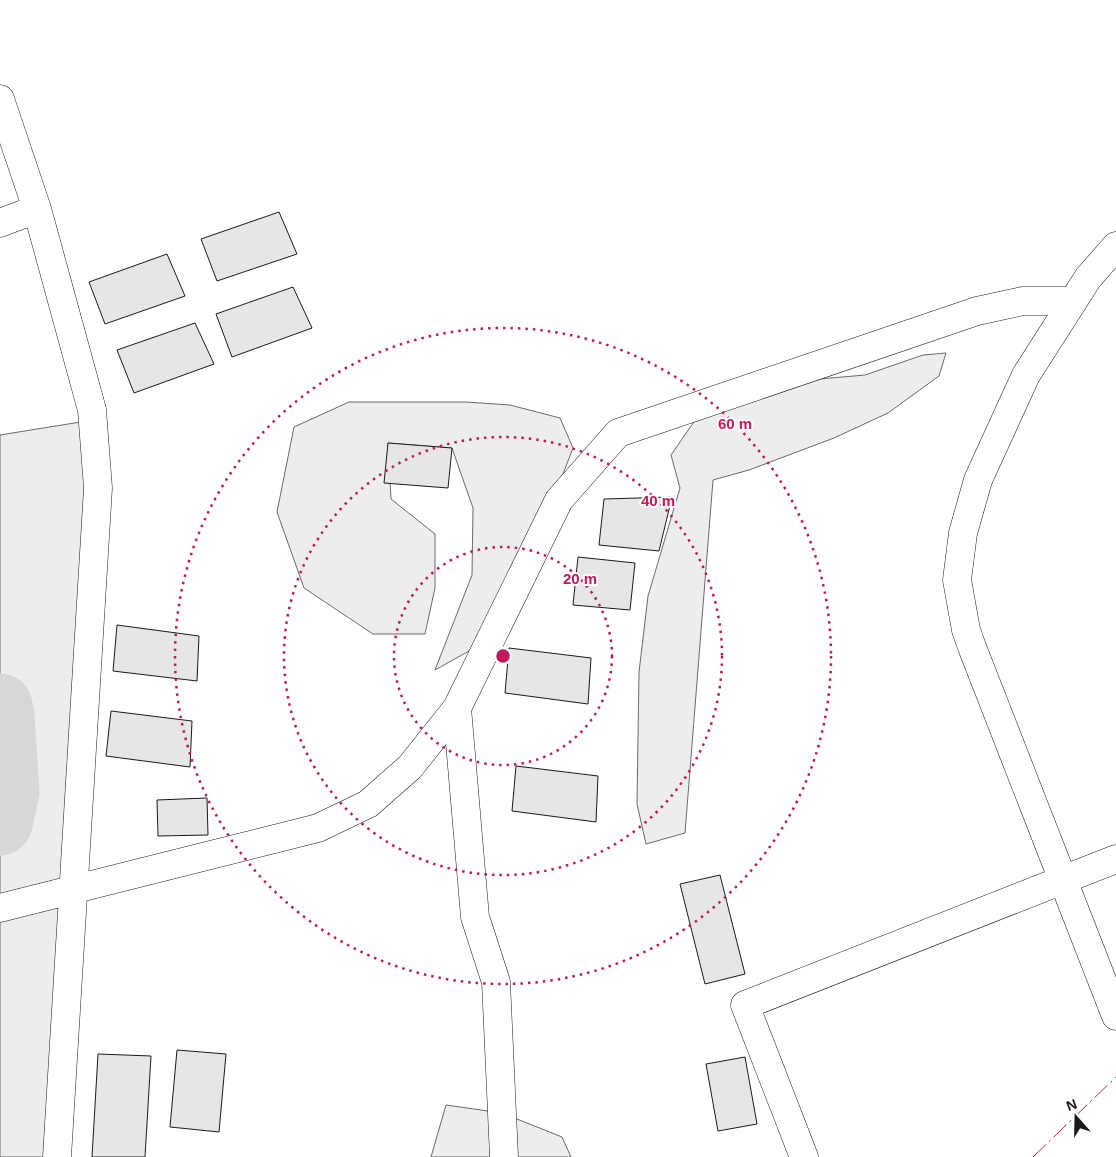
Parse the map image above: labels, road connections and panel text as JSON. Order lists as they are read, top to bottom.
{
  "north": "top",
  "rings": ["60 m", "40 m", "20 m"]
}
